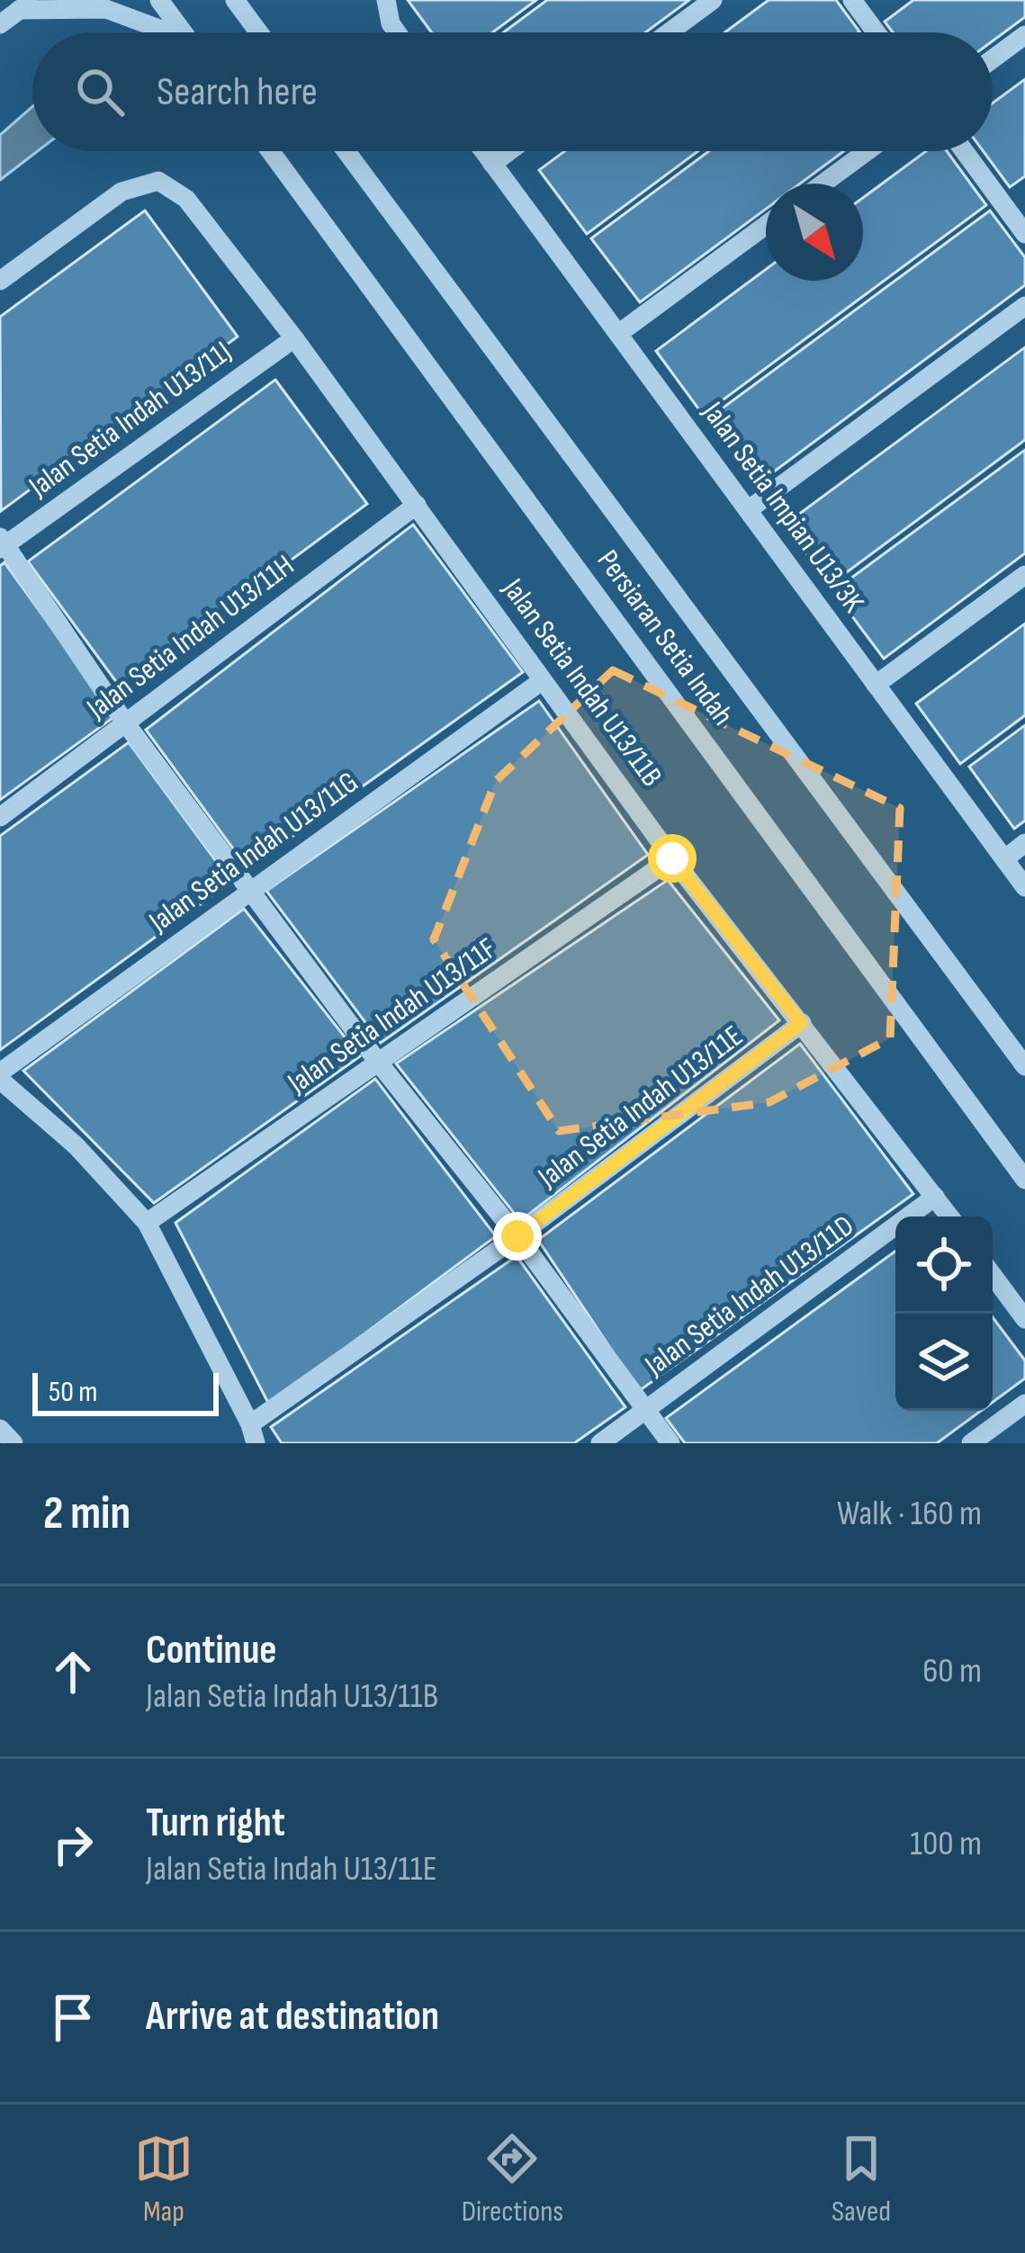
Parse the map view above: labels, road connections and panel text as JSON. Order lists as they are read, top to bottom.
{
  "streets": {
    "street": [
      "Jalan Setia Indah U13/11J",
      "Jalan Setia Impian U13/3K",
      "Jalan Setia Indah U13/11H",
      "Persiaran Setia Indah",
      "Jalan Setia Indah U13/11B",
      "Jalan Setia Indah U13/11G",
      "Jalan Setia Indah U13/11F",
      "Jalan Setia Indah U13/11E",
      "Jalan Setia Indah U13/11D"
    ]
  },
  "crossings": [
    ["Jalan Setia Indah U13/11J", "Jalan Setia Indah U13/11B"],
    ["Jalan Setia Indah U13/11H", "Jalan Setia Indah U13/11B"],
    ["Jalan Setia Indah U13/11B", "Jalan Setia Indah U13/11G"],
    ["Jalan Setia Indah U13/11B", "Jalan Setia Indah U13/11F"],
    ["Jalan Setia Indah U13/11B", "Jalan Setia Indah U13/11E"],
    ["Jalan Setia Indah U13/11B", "Jalan Setia Indah U13/11D"]
  ],
  "scale_bar": "50 m",
  "north": "bottom right",
  "page": {
    "search": "Search here",
    "scale": "50 m",
    "heading": ["2 min", "Walk · 160 m"],
    "list": [
      ["Continue", "Jalan Setia Indah U13/11B", "60 m"],
      ["Turn right", "Jalan Setia Indah U13/11E", "100 m"],
      "Arrive at destination"
    ],
    "nav": ["Map", "Directions", "Saved"]
  }
}
